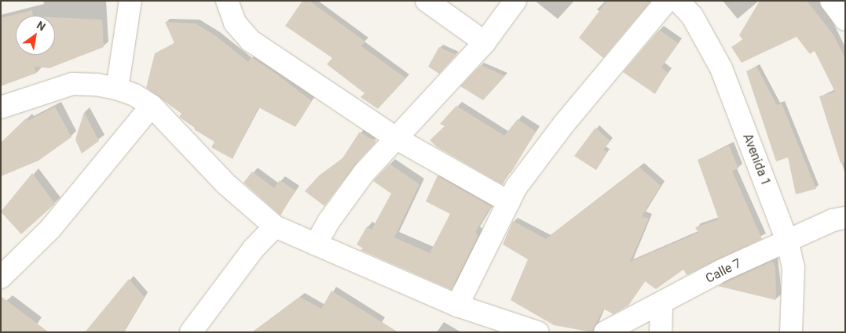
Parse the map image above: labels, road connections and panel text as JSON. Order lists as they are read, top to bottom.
{
  "streets": {
    "street": ["Avenida 1", "Calle 7"]
  },
  "crossings": [
    ["Avenida 1", "Calle 7"]
  ],
  "north": "top right"
}
